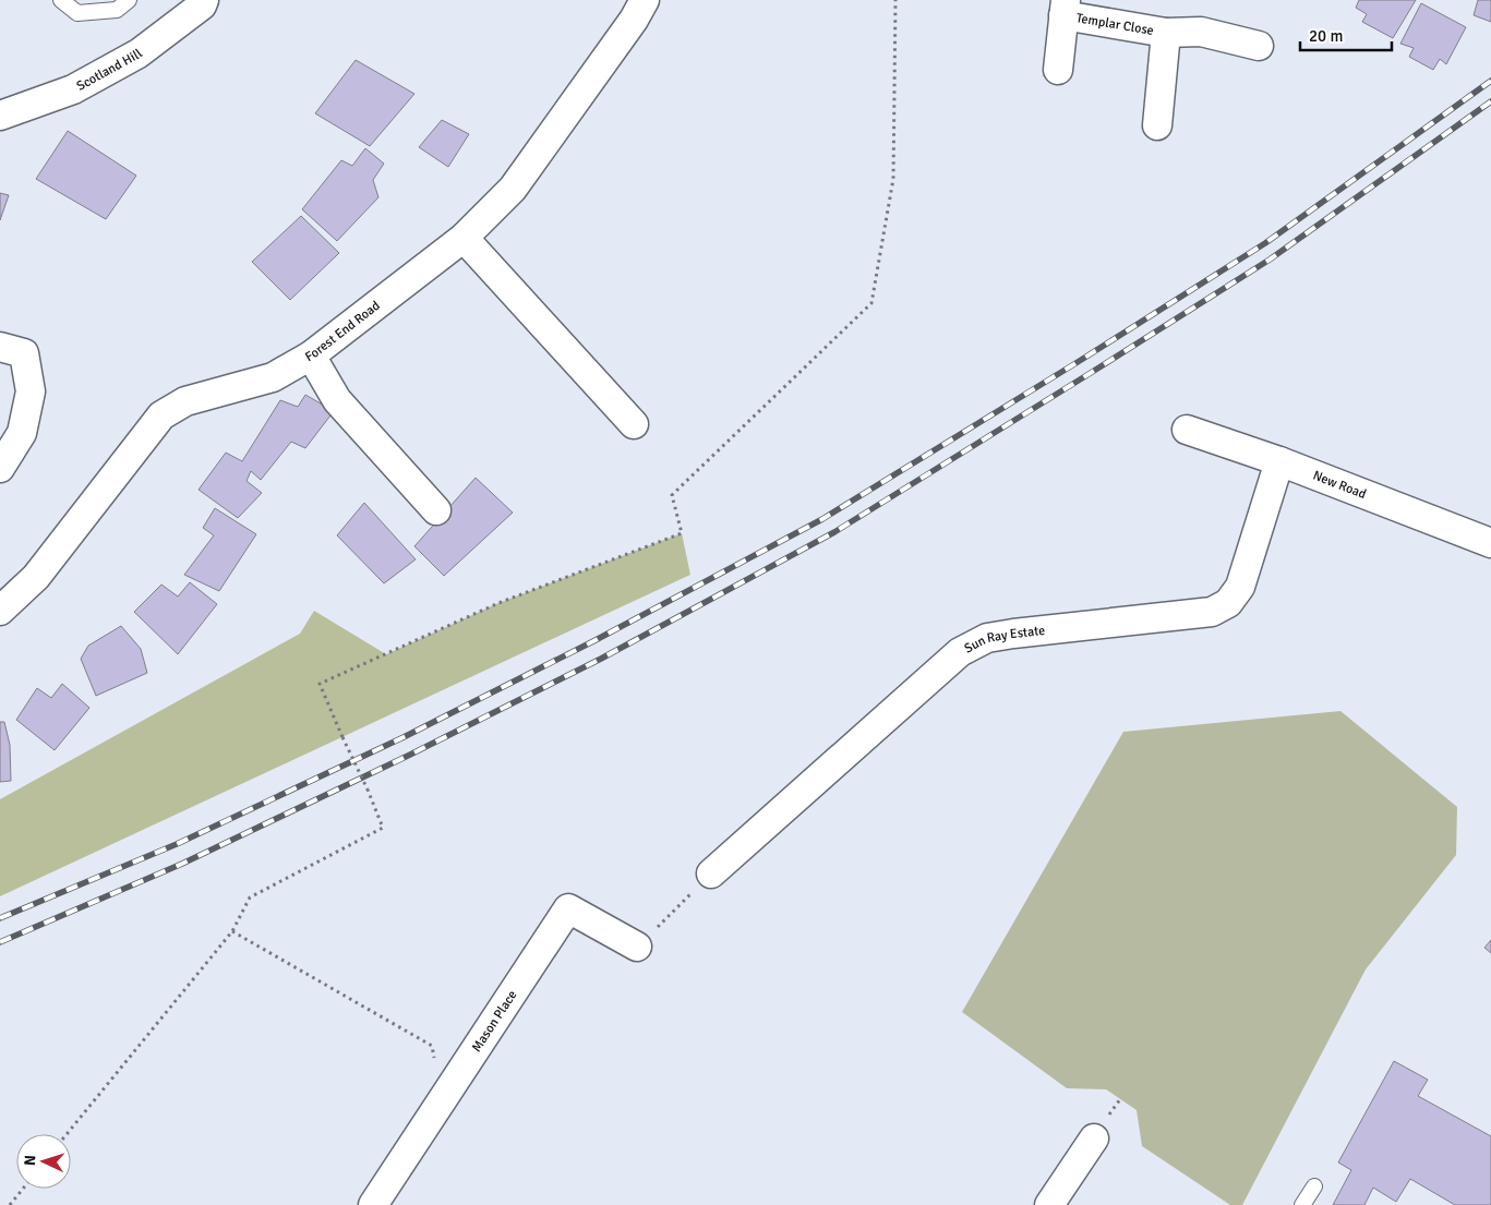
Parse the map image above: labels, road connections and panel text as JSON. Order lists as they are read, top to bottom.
{
  "streets": {
    "street": [
      "Templar Close",
      "Scotland Hill",
      "Forest End Road",
      "New Road",
      "Sun Ray Estate",
      "Mason Place"
    ]
  },
  "crossings": [
    ["New Road", "Sun Ray Estate"]
  ],
  "scale_bar": "20 m",
  "north": "left"
}
